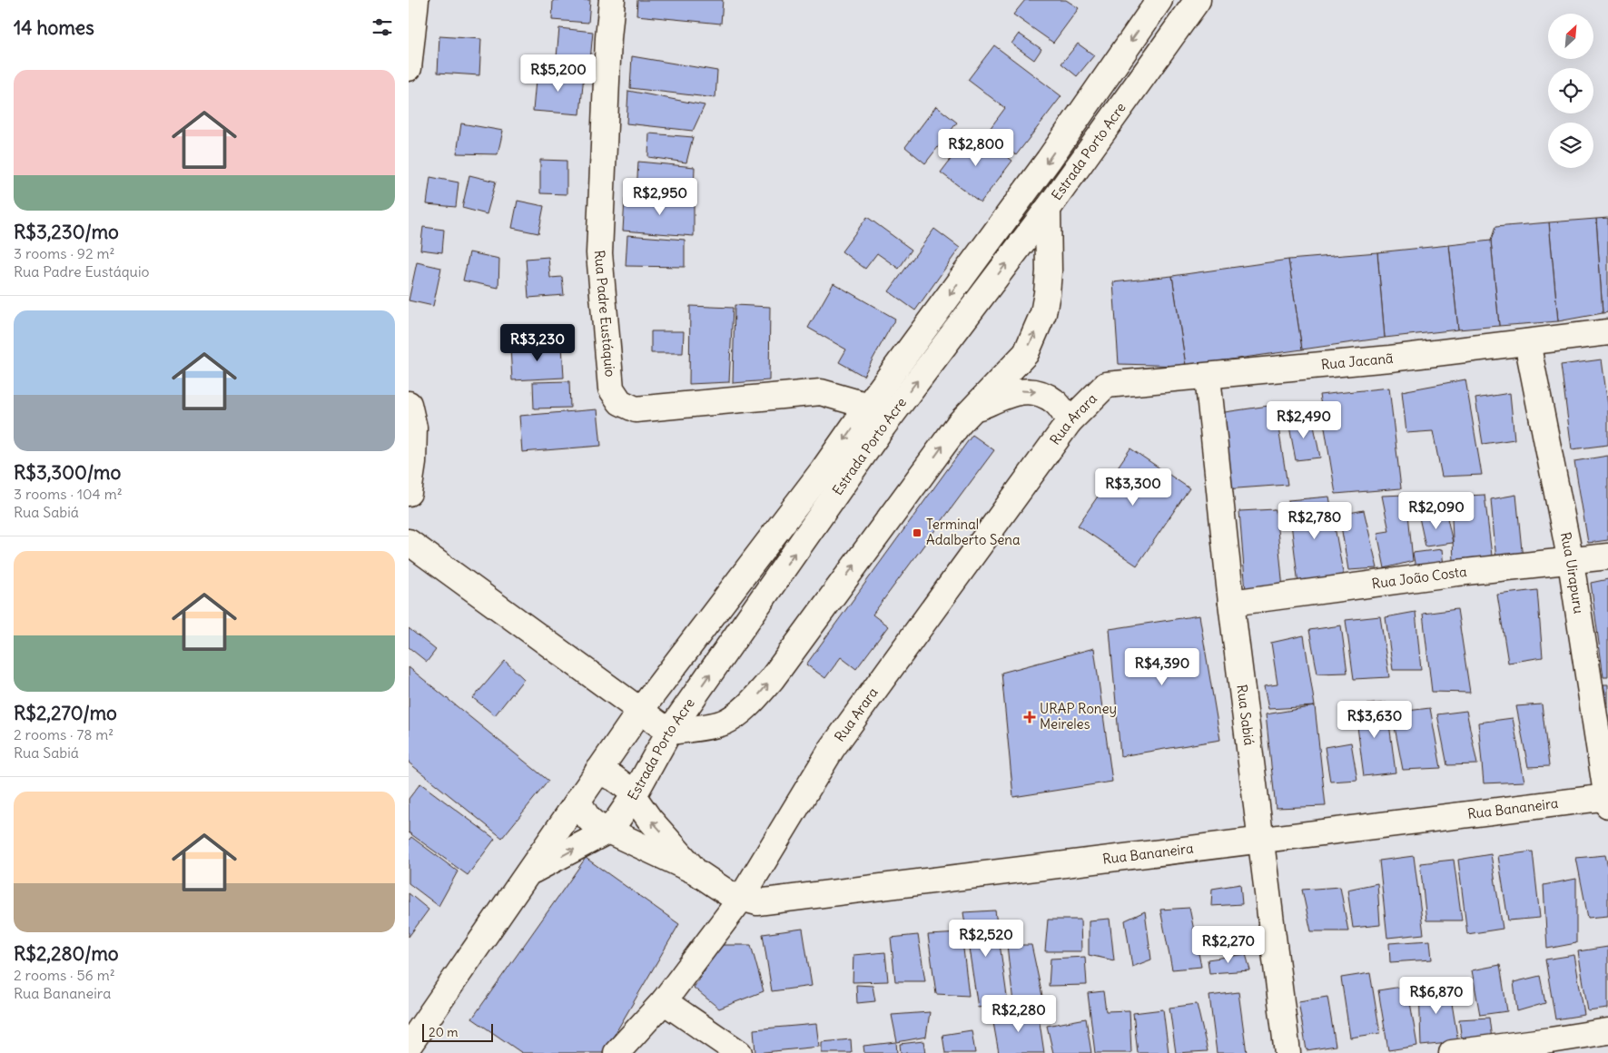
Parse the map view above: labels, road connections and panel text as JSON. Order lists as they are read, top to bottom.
{
  "streets": {
    "street": [
      "Estrada Porto Acre",
      "Rua Padre Eustáquio",
      "Rua Jacanã",
      "Rua Arara",
      "Rua Uirapuru",
      "Rua João Costa",
      "Rua Sabiá",
      "Rua Bananeira"
    ]
  },
  "crossings": [
    ["Estrada Porto Acre", "Rua Padre Eustáquio"],
    ["Estrada Porto Acre", "Rua Bananeira"],
    ["Rua Jacanã", "Rua Arara"],
    ["Rua Jacanã", "Rua Uirapuru"],
    ["Rua Jacanã", "Rua Sabiá"],
    ["Rua Arara", "Rua Bananeira"],
    ["Rua Uirapuru", "Rua João Costa"],
    ["Rua Uirapuru", "Rua Bananeira"],
    ["Rua João Costa", "Rua Sabiá"],
    ["Rua Sabiá", "Rua Bananeira"]
  ],
  "places": {
    "transit": ["Terminal Adalberto Sena"],
    "health": ["URAP Roney Meireles"]
  },
  "scale_bar": "20 m",
  "north": "top right",
  "page": {
    "heading": "14 homes",
    "list": [
      {
        "name": "R$3,230/mo",
        "note": "3 rooms · 92 m² · Rua Padre Eustáquio"
      },
      {
        "name": "R$3,300/mo",
        "note": "3 rooms · 104 m² · Rua Sabiá"
      },
      {
        "name": "R$2,270/mo",
        "note": "2 rooms · 78 m² · Rua Sabiá"
      },
      {
        "name": "R$2,280/mo",
        "note": "2 rooms · 56 m² · Rua Bananeira"
      }
    ],
    "price": [
      "R$5,200",
      "R$2,800",
      "R$2,950",
      "R$3,230",
      "R$2,490",
      "R$3,300",
      "R$2,090",
      "R$2,780",
      "R$4,390",
      "R$3,630",
      "R$2,520",
      "R$2,270",
      "R$6,870",
      "R$2,280"
    ],
    "scale": "20 m"
  }
}
